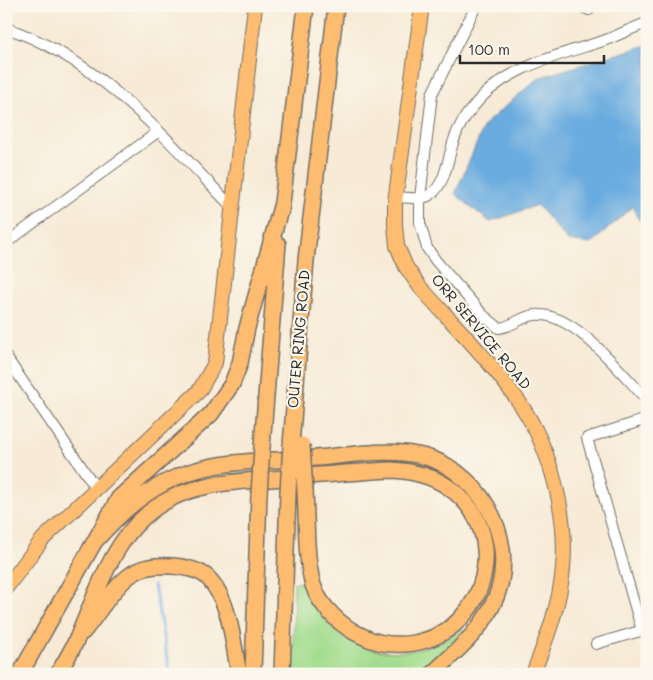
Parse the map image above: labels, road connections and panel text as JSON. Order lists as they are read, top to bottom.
{
  "streets": {
    "highway": ["OUTER RING ROAD"],
    "main road": ["ORR SERVICE ROAD"]
  },
  "scale_bar": "100 m"
}
